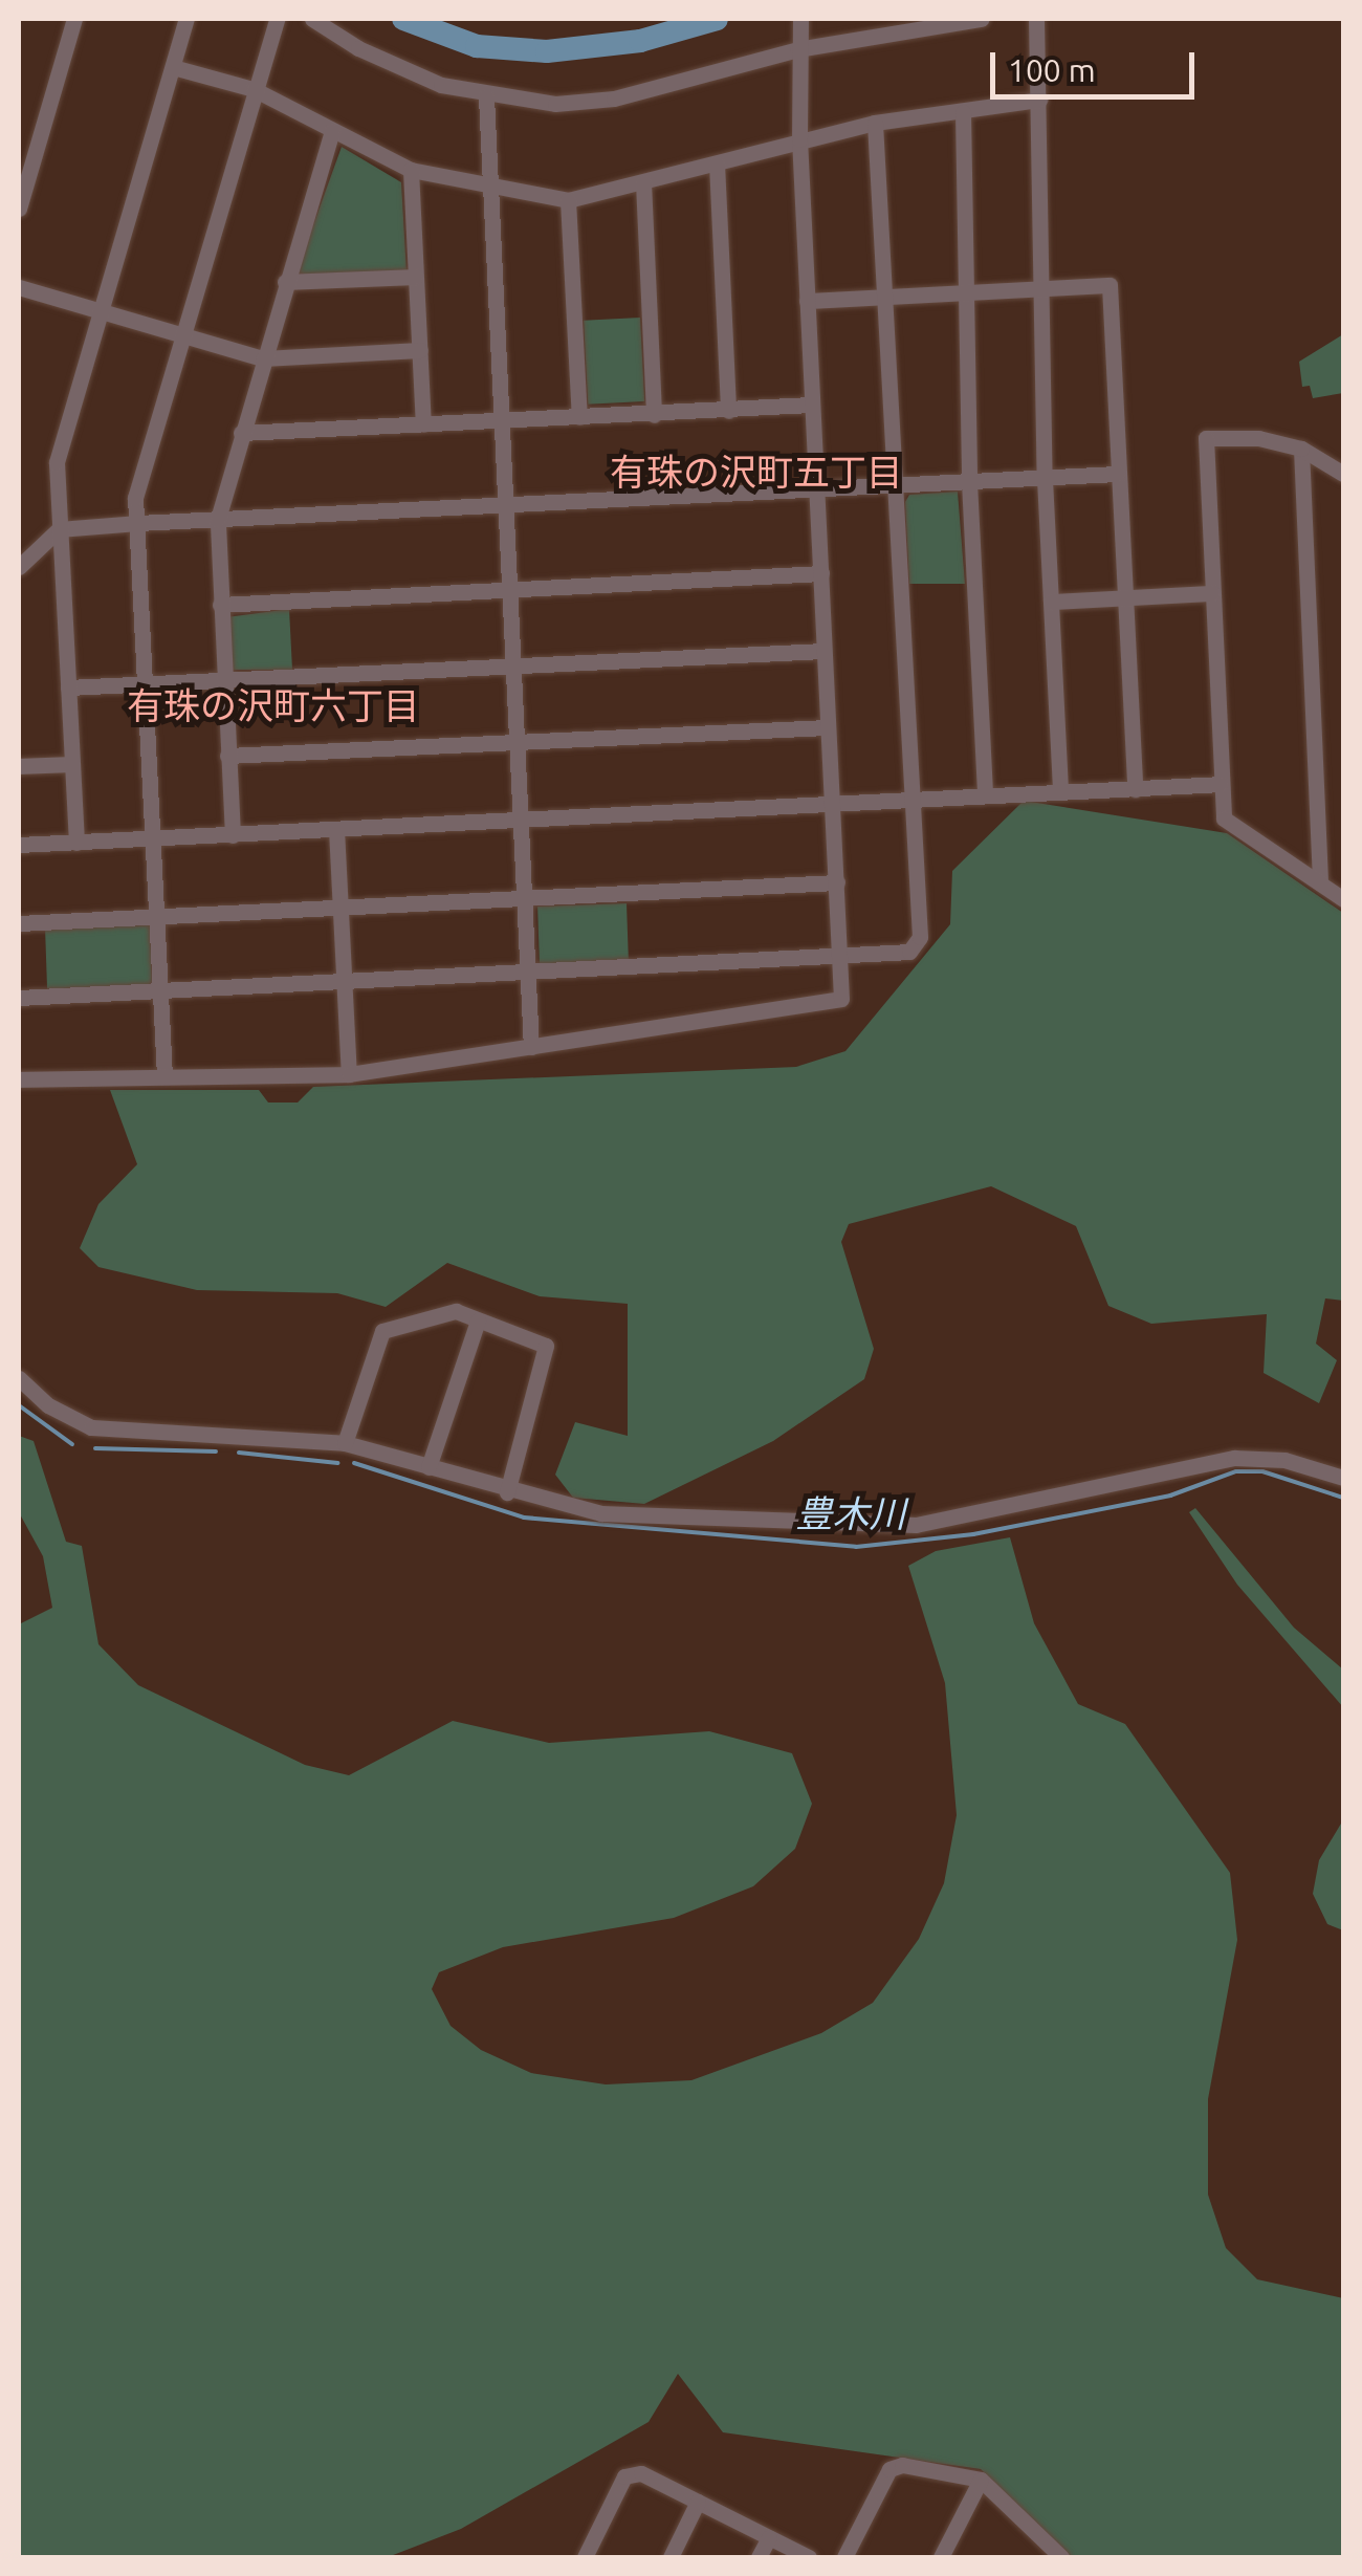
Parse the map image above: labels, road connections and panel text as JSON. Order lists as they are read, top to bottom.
{
  "districts": ["有珠の沢町五丁目", "有珠の沢町六丁目"],
  "water": ["豊木川"],
  "scale_bar": "100 m"
}
